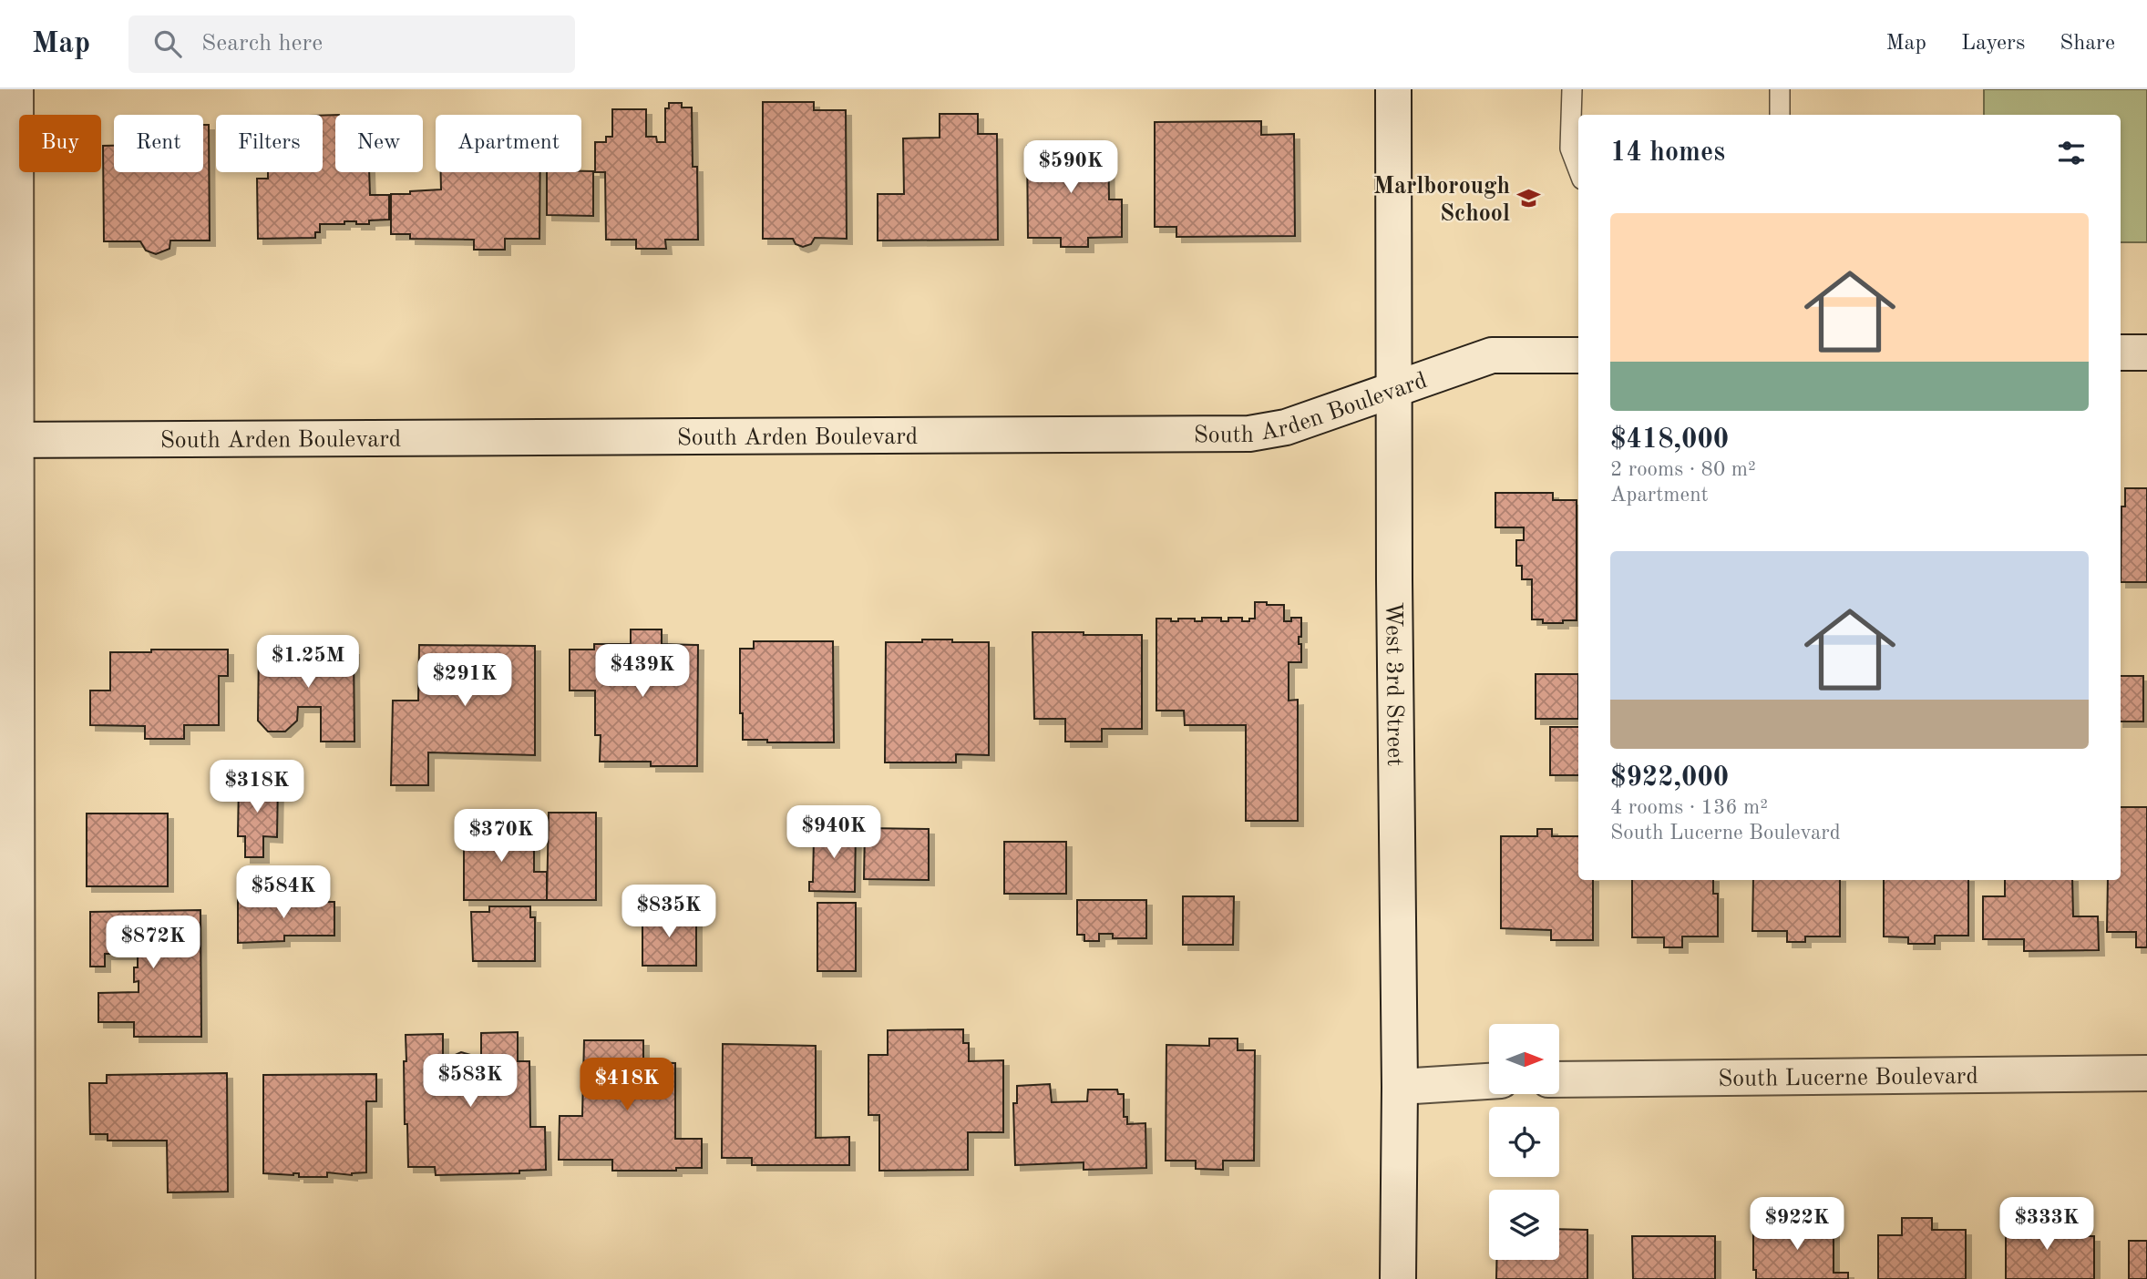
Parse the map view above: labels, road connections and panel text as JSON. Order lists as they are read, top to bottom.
{
  "streets": {
    "street": ["South Arden Boulevard", "West 3rd Street", "South Lucerne Boulevard"]
  },
  "crossings": [
    ["South Arden Boulevard", "West 3rd Street"]
  ],
  "places": {
    "school or university": ["Marlborough School"]
  },
  "north": "right",
  "page": {
    "header": "Map",
    "search": "Search here",
    "nav": ["Map", "Layers", "Share"],
    "chip": [
      "Buy",
      "Rent",
      "Filters",
      "New",
      "Apartment"
    ],
    "heading": "14 homes",
    "price": [
      "$590K",
      "$1.25M",
      "$439K",
      "$291K",
      "$318K",
      "$940K",
      "$370K",
      "$584K",
      "$835K",
      "$872K",
      "$583K",
      "$418K",
      "$922K",
      "$333K"
    ],
    "list": [
      {
        "name": "$418,000",
        "note": "2 rooms · 80 m² · Apartment"
      },
      {
        "name": "$922,000",
        "note": "4 rooms · 136 m² · South Lucerne Boulevard"
      }
    ]
  }
}
